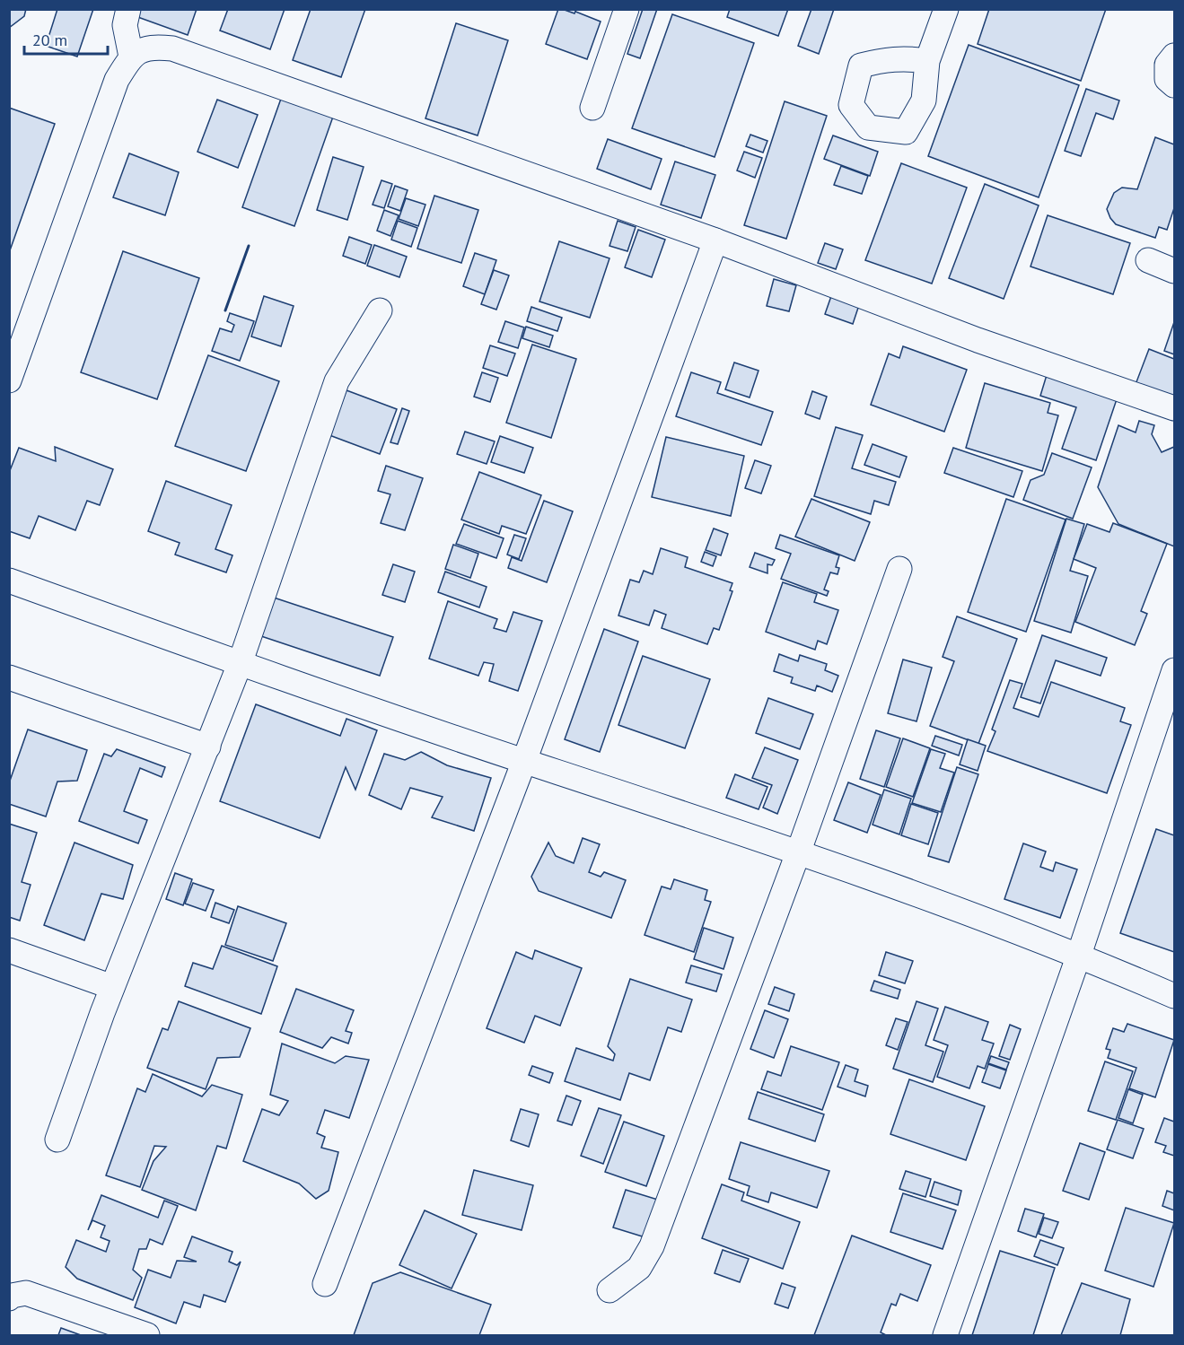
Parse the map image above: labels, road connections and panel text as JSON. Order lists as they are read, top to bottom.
{
  "scale_bar": "20 m"
}
